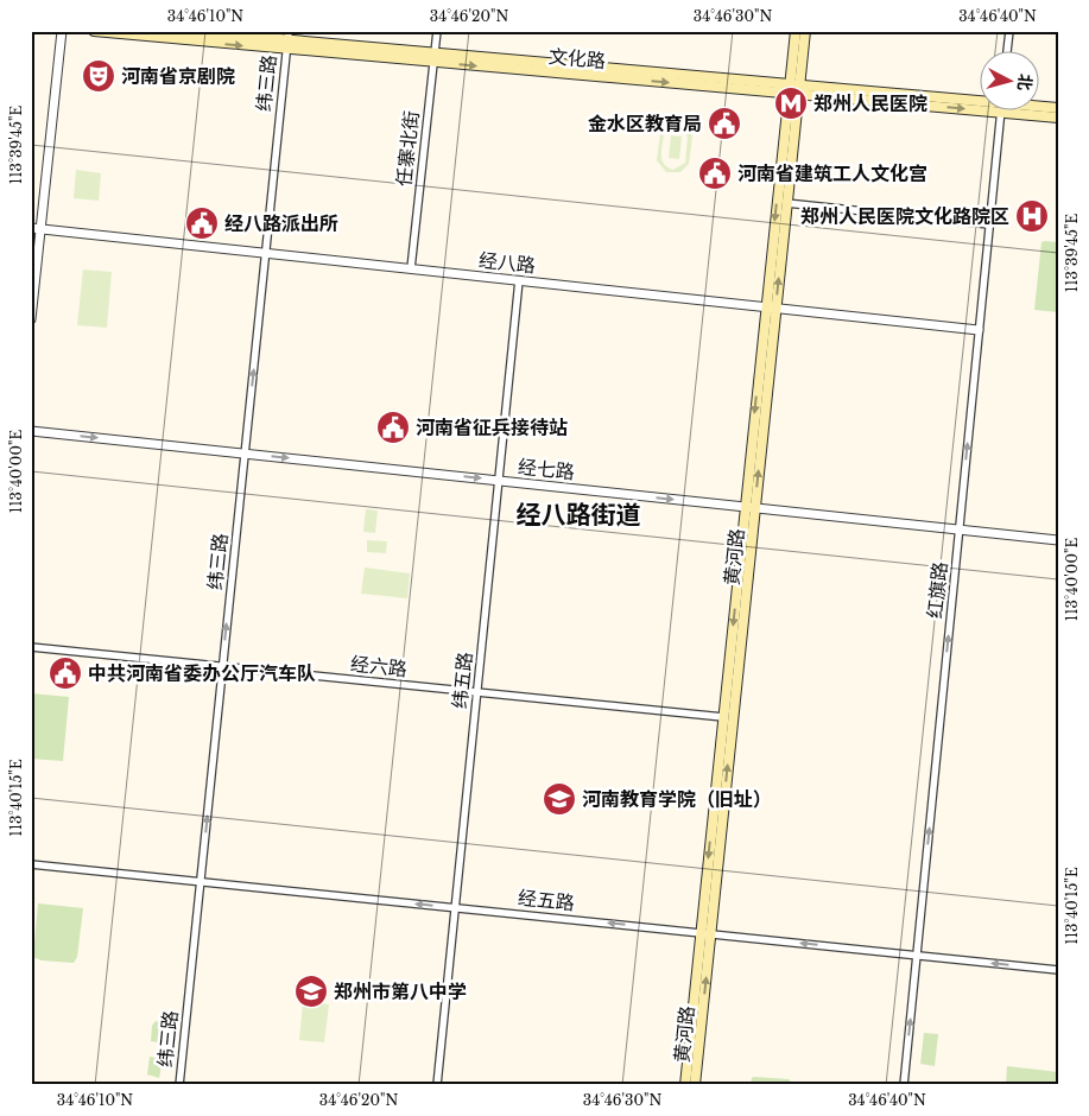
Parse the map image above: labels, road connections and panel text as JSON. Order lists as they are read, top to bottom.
{
  "streets": {
    "main road": ["文化路", "黄河路"],
    "street": [
      "纬三路",
      "任寨北街",
      "经八路",
      "经七路",
      "红旗路",
      "经六路",
      "纬五路",
      "经五路"
    ]
  },
  "crossings": [
    ["文化路", "纬三路"],
    ["文化路", "任寨北街"],
    ["文化路", "黄河路"],
    ["纬三路", "经八路"],
    ["纬三路", "经七路"],
    ["纬三路", "经六路"],
    ["纬三路", "经五路"],
    ["任寨北街", "经八路"],
    ["经八路", "黄河路"],
    ["经八路", "红旗路"],
    ["经八路", "纬五路"],
    ["经七路", "黄河路"],
    ["经七路", "红旗路"],
    ["经七路", "纬五路"],
    ["黄河路", "经六路"],
    ["黄河路", "经五路"],
    ["红旗路", "经五路"],
    ["经六路", "纬五路"],
    ["纬五路", "经五路"]
  ],
  "one_way": [
    "纬三路",
    "经七路",
    "红旗路",
    "经五路"
  ],
  "districts": ["经八路街道"],
  "places": {
    "theatre": ["河南省京剧院"],
    "metro station": ["郑州人民医院"],
    "public building": [
      "金水区教育局",
      "河南省建筑工人文化宫",
      "经八路派出所",
      "河南省征兵接待站",
      "中共河南省委办公厅汽车队"
    ],
    "hospital": ["郑州人民医院文化路院区"],
    "school or university": ["河南教育学院（旧址）", "郑州市第八中学"]
  },
  "north": "right",
  "coordinates": [
    "34°46'10\"N",
    "34°46'20\"N",
    "34°46'30\"N",
    "34°46'40\"N",
    "113°39'45\"E",
    "113°40'00\"E",
    "113°40'15\"E"
  ]
}
